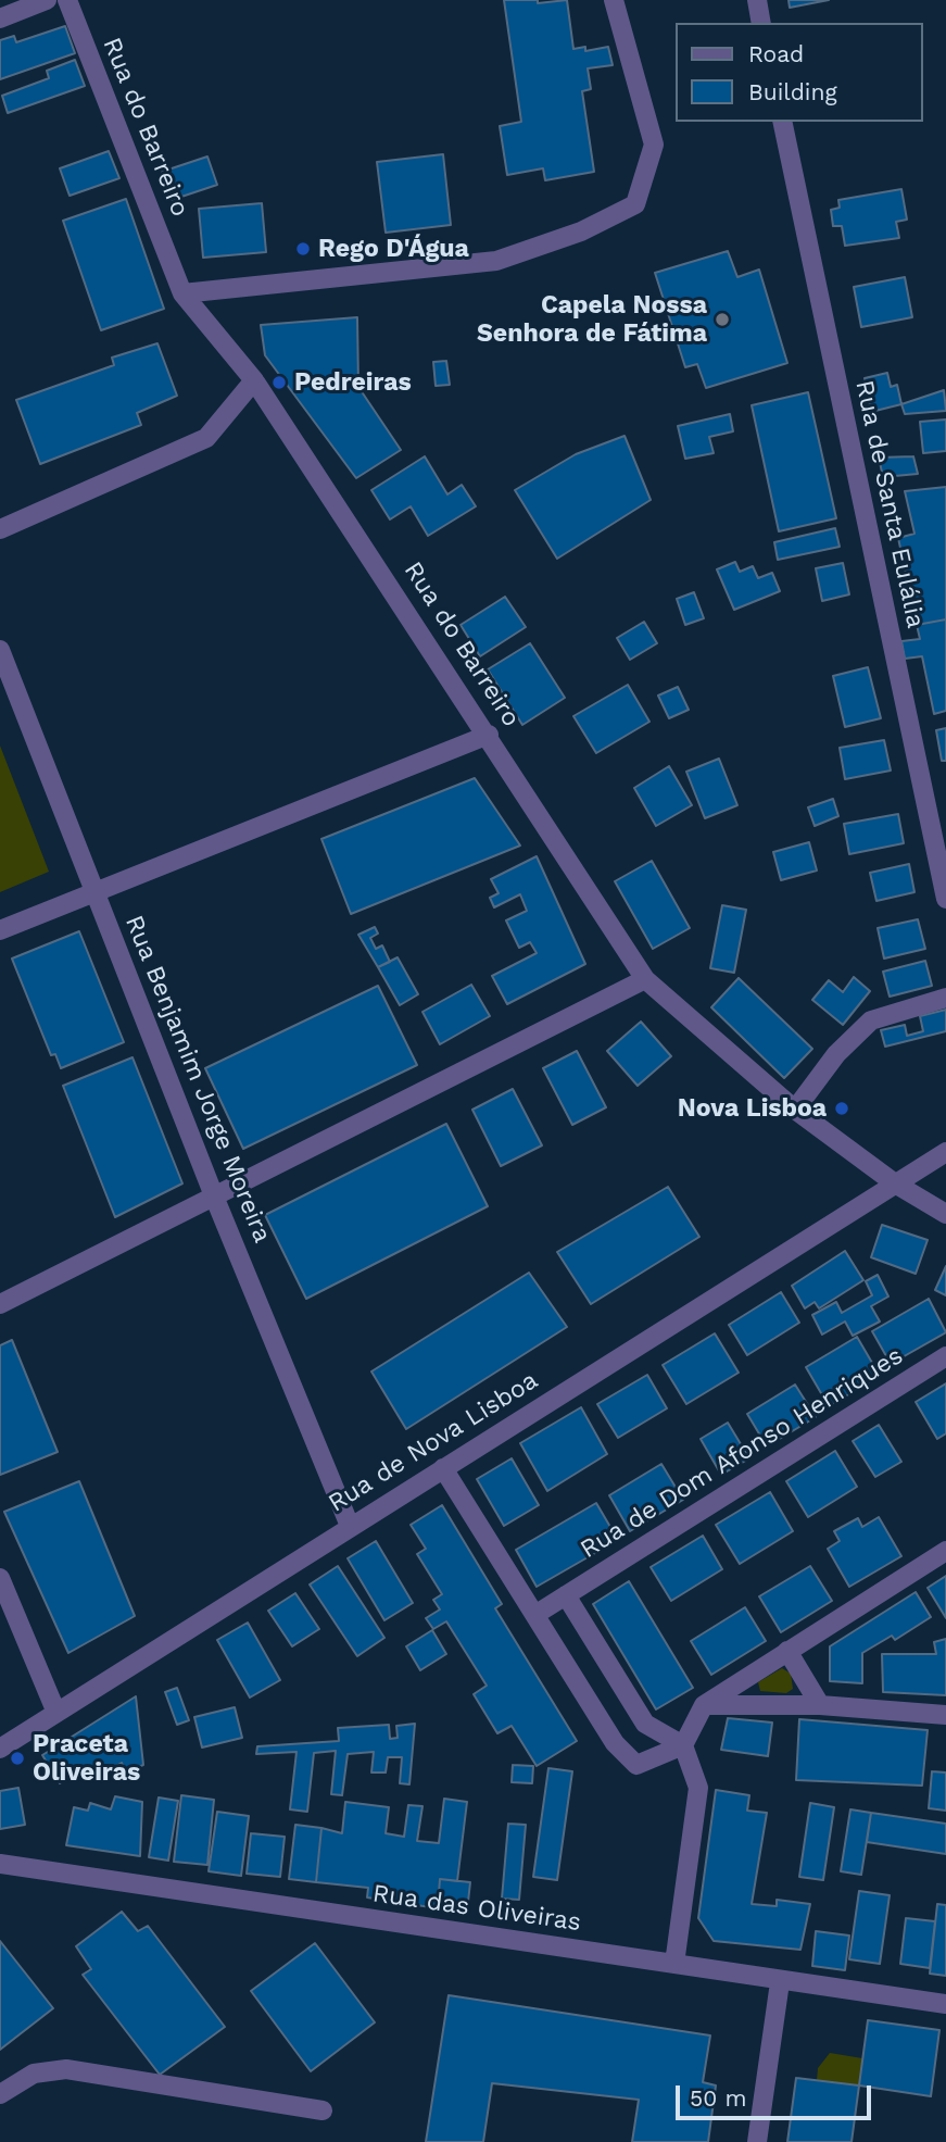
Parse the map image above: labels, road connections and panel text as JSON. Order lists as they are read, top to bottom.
{
  "streets": {
    "street": [
      "Rua do Barreiro",
      "Rua de Santa Eulália",
      "Rua Benjamim Jorge Moreira",
      "Rua de Nova Lisboa",
      "Rua de Dom Afonso Henriques",
      "Rua das Oliveiras"
    ]
  },
  "crossings": [
    ["Rua do Barreiro", "Rua de Nova Lisboa"],
    ["Rua Benjamim Jorge Moreira", "Rua de Nova Lisboa"]
  ],
  "places": [
    "Rego D'Água",
    "Capela Nossa Senhora de Fátima",
    "Pedreiras",
    "Nova Lisboa",
    "Praceta Oliveiras"
  ],
  "legend": ["Road", "Building"],
  "scale_bar": "50 m"
}
